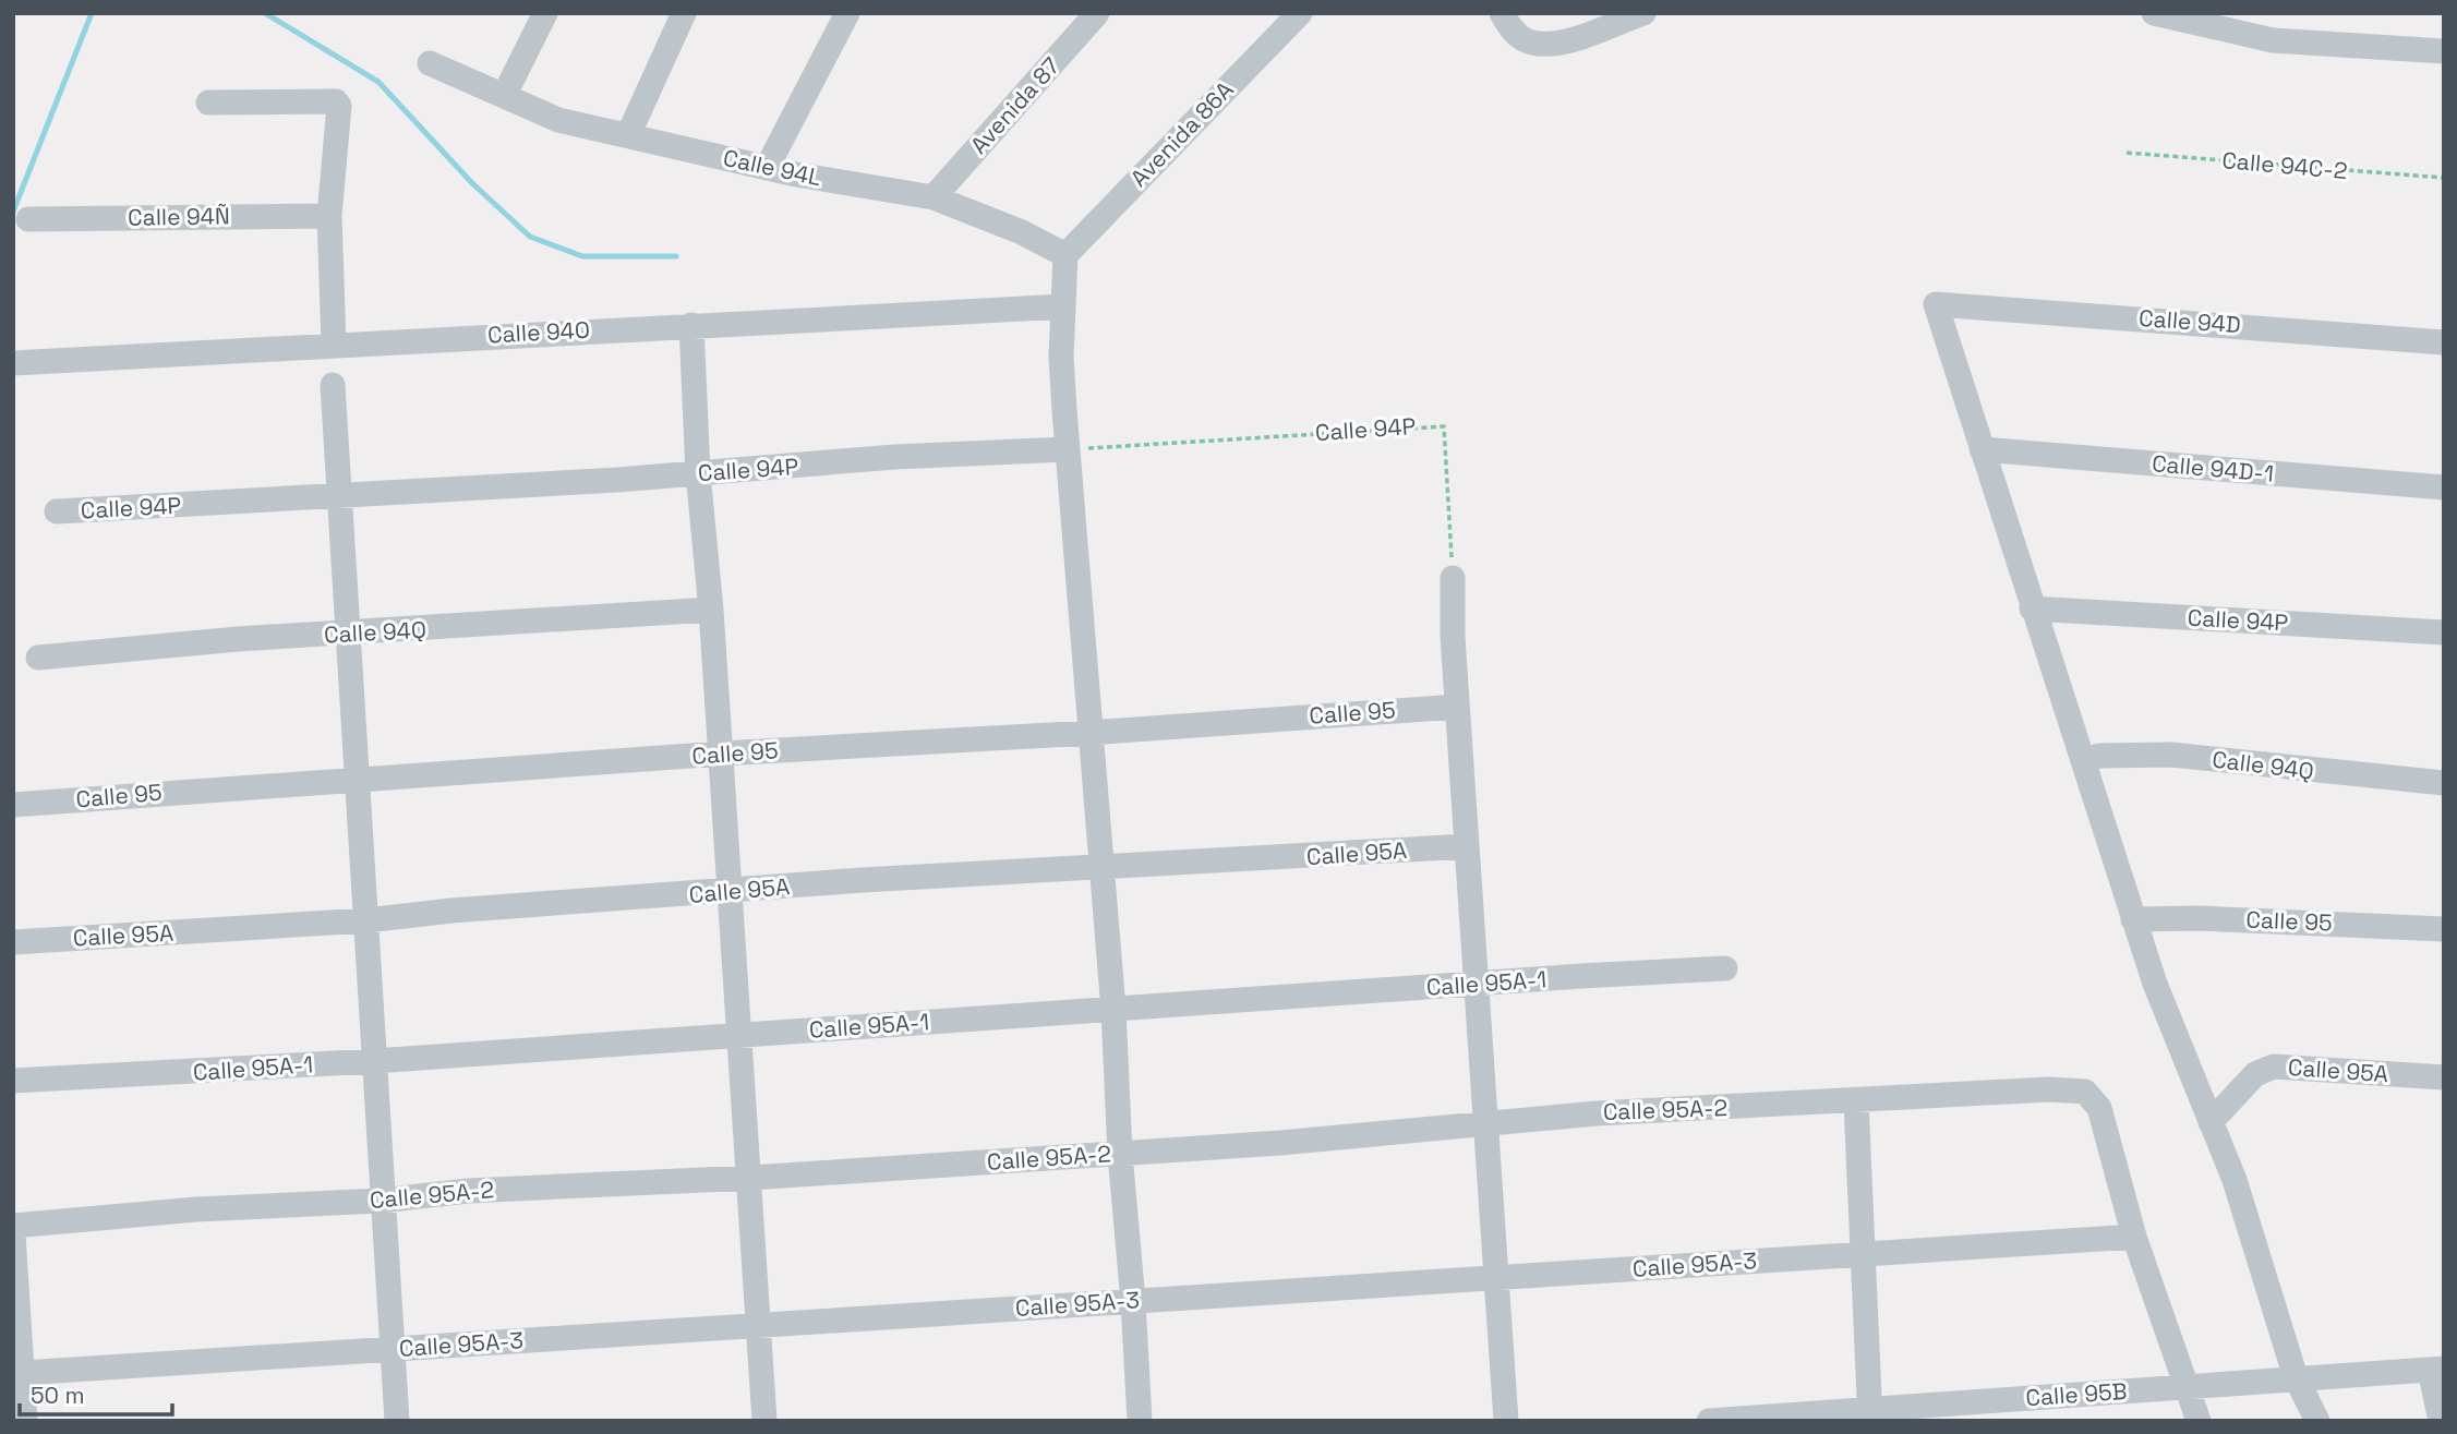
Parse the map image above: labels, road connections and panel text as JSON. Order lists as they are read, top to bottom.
{
  "streets": {
    "street": [
      "Avenida 87",
      "Avenida 86A",
      "Calle 94L",
      "Calle 94Ñ",
      "Calle 94D",
      "Calle 94O",
      "Calle 94P",
      "Calle 94D-1",
      "Calle 94Q",
      "Calle 95",
      "Calle 95A",
      "Calle 95A-1",
      "Calle 95A-2",
      "Calle 95A-3",
      "Calle 95B"
    ],
    "path": ["Calle 94C-2"]
  },
  "crossings": [
    ["Avenida 87", "Calle 94L"],
    ["Avenida 86A", "Calle 94L"],
    ["Calle 94D", "Calle 94D-1"],
    ["Calle 95A-2", "Calle 95A-3"]
  ],
  "scale_bar": "50 m"
}
